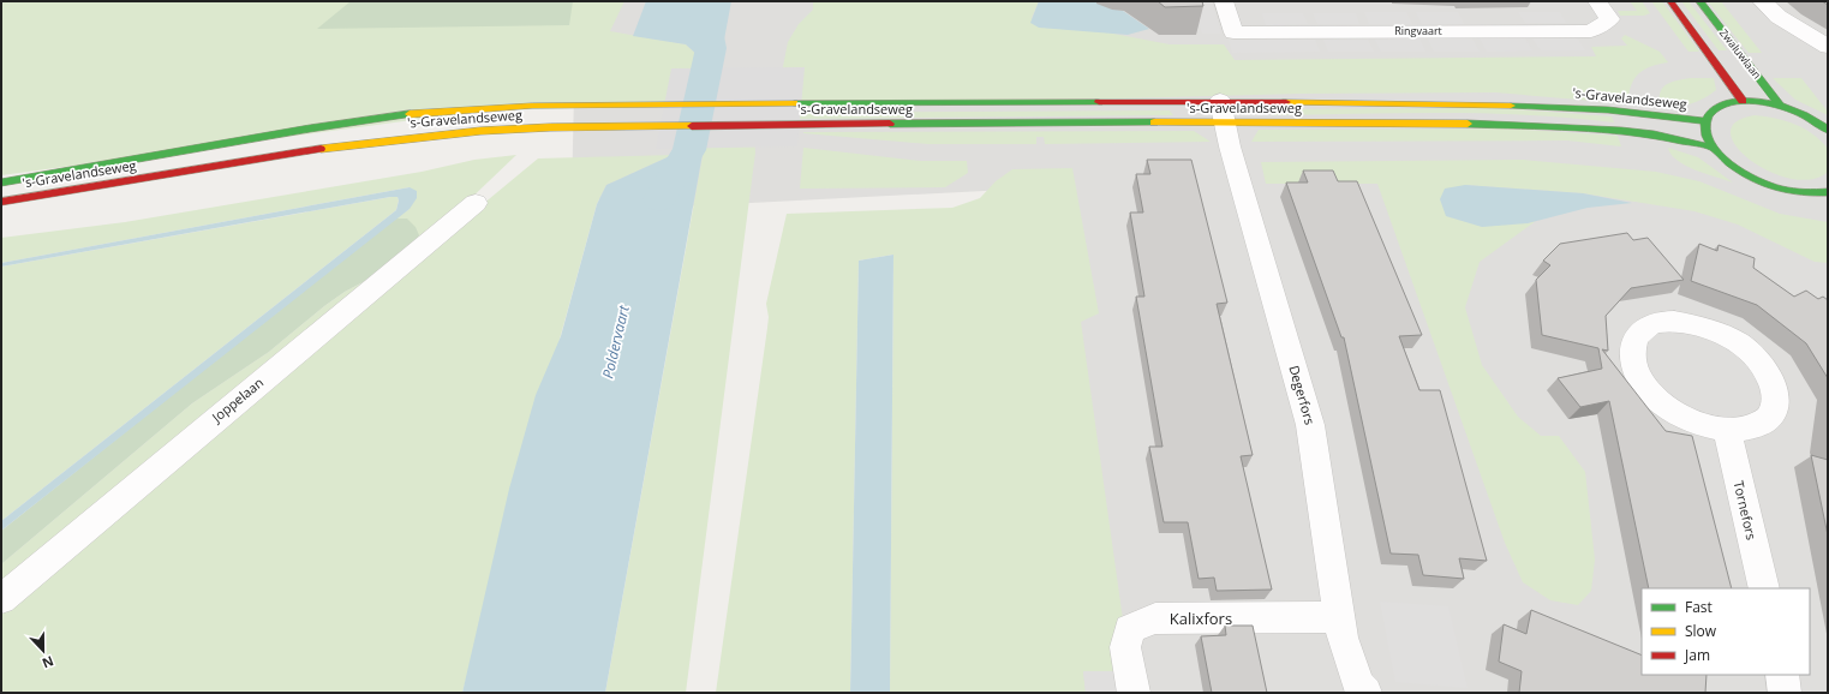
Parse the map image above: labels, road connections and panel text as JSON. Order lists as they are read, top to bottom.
{
  "streets": {
    "main road": ["Zwaluwlaan", "'s-Gravelandseweg"],
    "street": [
      "Ringvaart",
      "Degerfors",
      "Joppelaan",
      "Tornefors",
      "Kalixfors"
    ]
  },
  "crossings": [
    ["'s-Gravelandseweg", "Degerfors"],
    ["Degerfors", "Kalixfors"]
  ],
  "water": ["Poldervaart"],
  "legend": ["Fast", "Slow", "Jam"],
  "north": "bottom"
}
